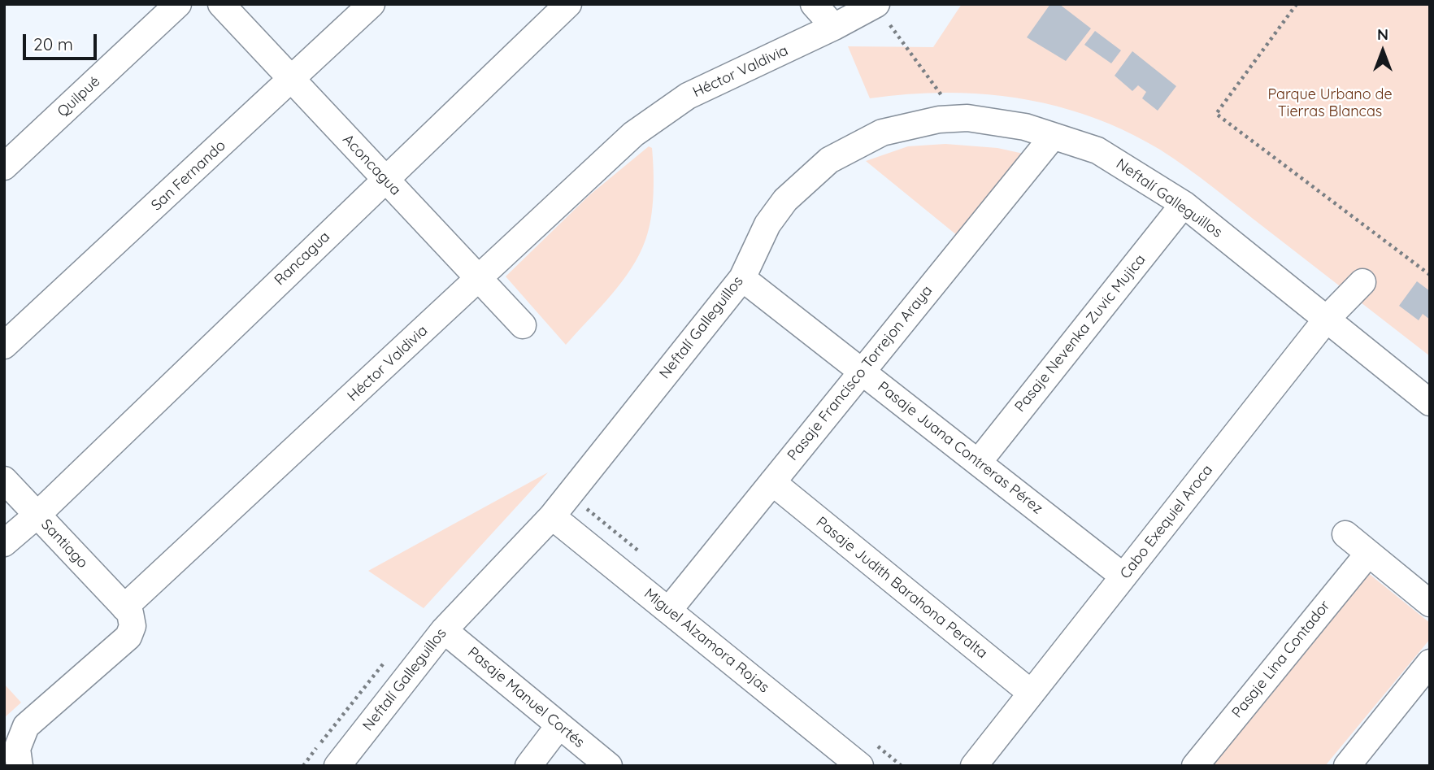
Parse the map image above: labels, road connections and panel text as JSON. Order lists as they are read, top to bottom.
{
  "streets": {
    "street": [
      "Héctor Valdivia",
      "Quilpué",
      "Aconcagua",
      "San Fernando",
      "Neftalí Galleguillos",
      "Rancagua",
      "Pasaje Nevenka Zuvic Mujica",
      "Pasaje Francisco Torrejon Araya",
      "Pasaje Juana Contreras Pérez",
      "Cabo Exequiel Aroca",
      "Santiago",
      "Pasaje Judith Barahona Peralta",
      "Miguel Alzamora Rojas",
      "Pasaje Lina Contador",
      "Pasaje Manuel Cortés"
    ]
  },
  "crossings": [
    ["Héctor Valdivia", "Aconcagua"],
    ["Héctor Valdivia", "Santiago"],
    ["Aconcagua", "San Fernando"],
    ["Aconcagua", "Rancagua"],
    ["Neftalí Galleguillos", "Pasaje Nevenka Zuvic Mujica"],
    ["Neftalí Galleguillos", "Pasaje Francisco Torrejon Araya"],
    ["Neftalí Galleguillos", "Pasaje Juana Contreras Pérez"],
    ["Neftalí Galleguillos", "Cabo Exequiel Aroca"],
    ["Neftalí Galleguillos", "Miguel Alzamora Rojas"],
    ["Neftalí Galleguillos", "Pasaje Manuel Cortés"],
    ["Rancagua", "Santiago"],
    ["Pasaje Nevenka Zuvic Mujica", "Pasaje Juana Contreras Pérez"],
    ["Pasaje Francisco Torrejon Araya", "Pasaje Juana Contreras Pérez"],
    ["Pasaje Francisco Torrejon Araya", "Pasaje Judith Barahona Peralta"],
    ["Pasaje Francisco Torrejon Araya", "Miguel Alzamora Rojas"],
    ["Pasaje Juana Contreras Pérez", "Cabo Exequiel Aroca"],
    ["Cabo Exequiel Aroca", "Pasaje Judith Barahona Peralta"]
  ],
  "parks": ["Parque Urbano de Tierras Blancas"],
  "scale_bar": "20 m",
  "north": "top"
}
